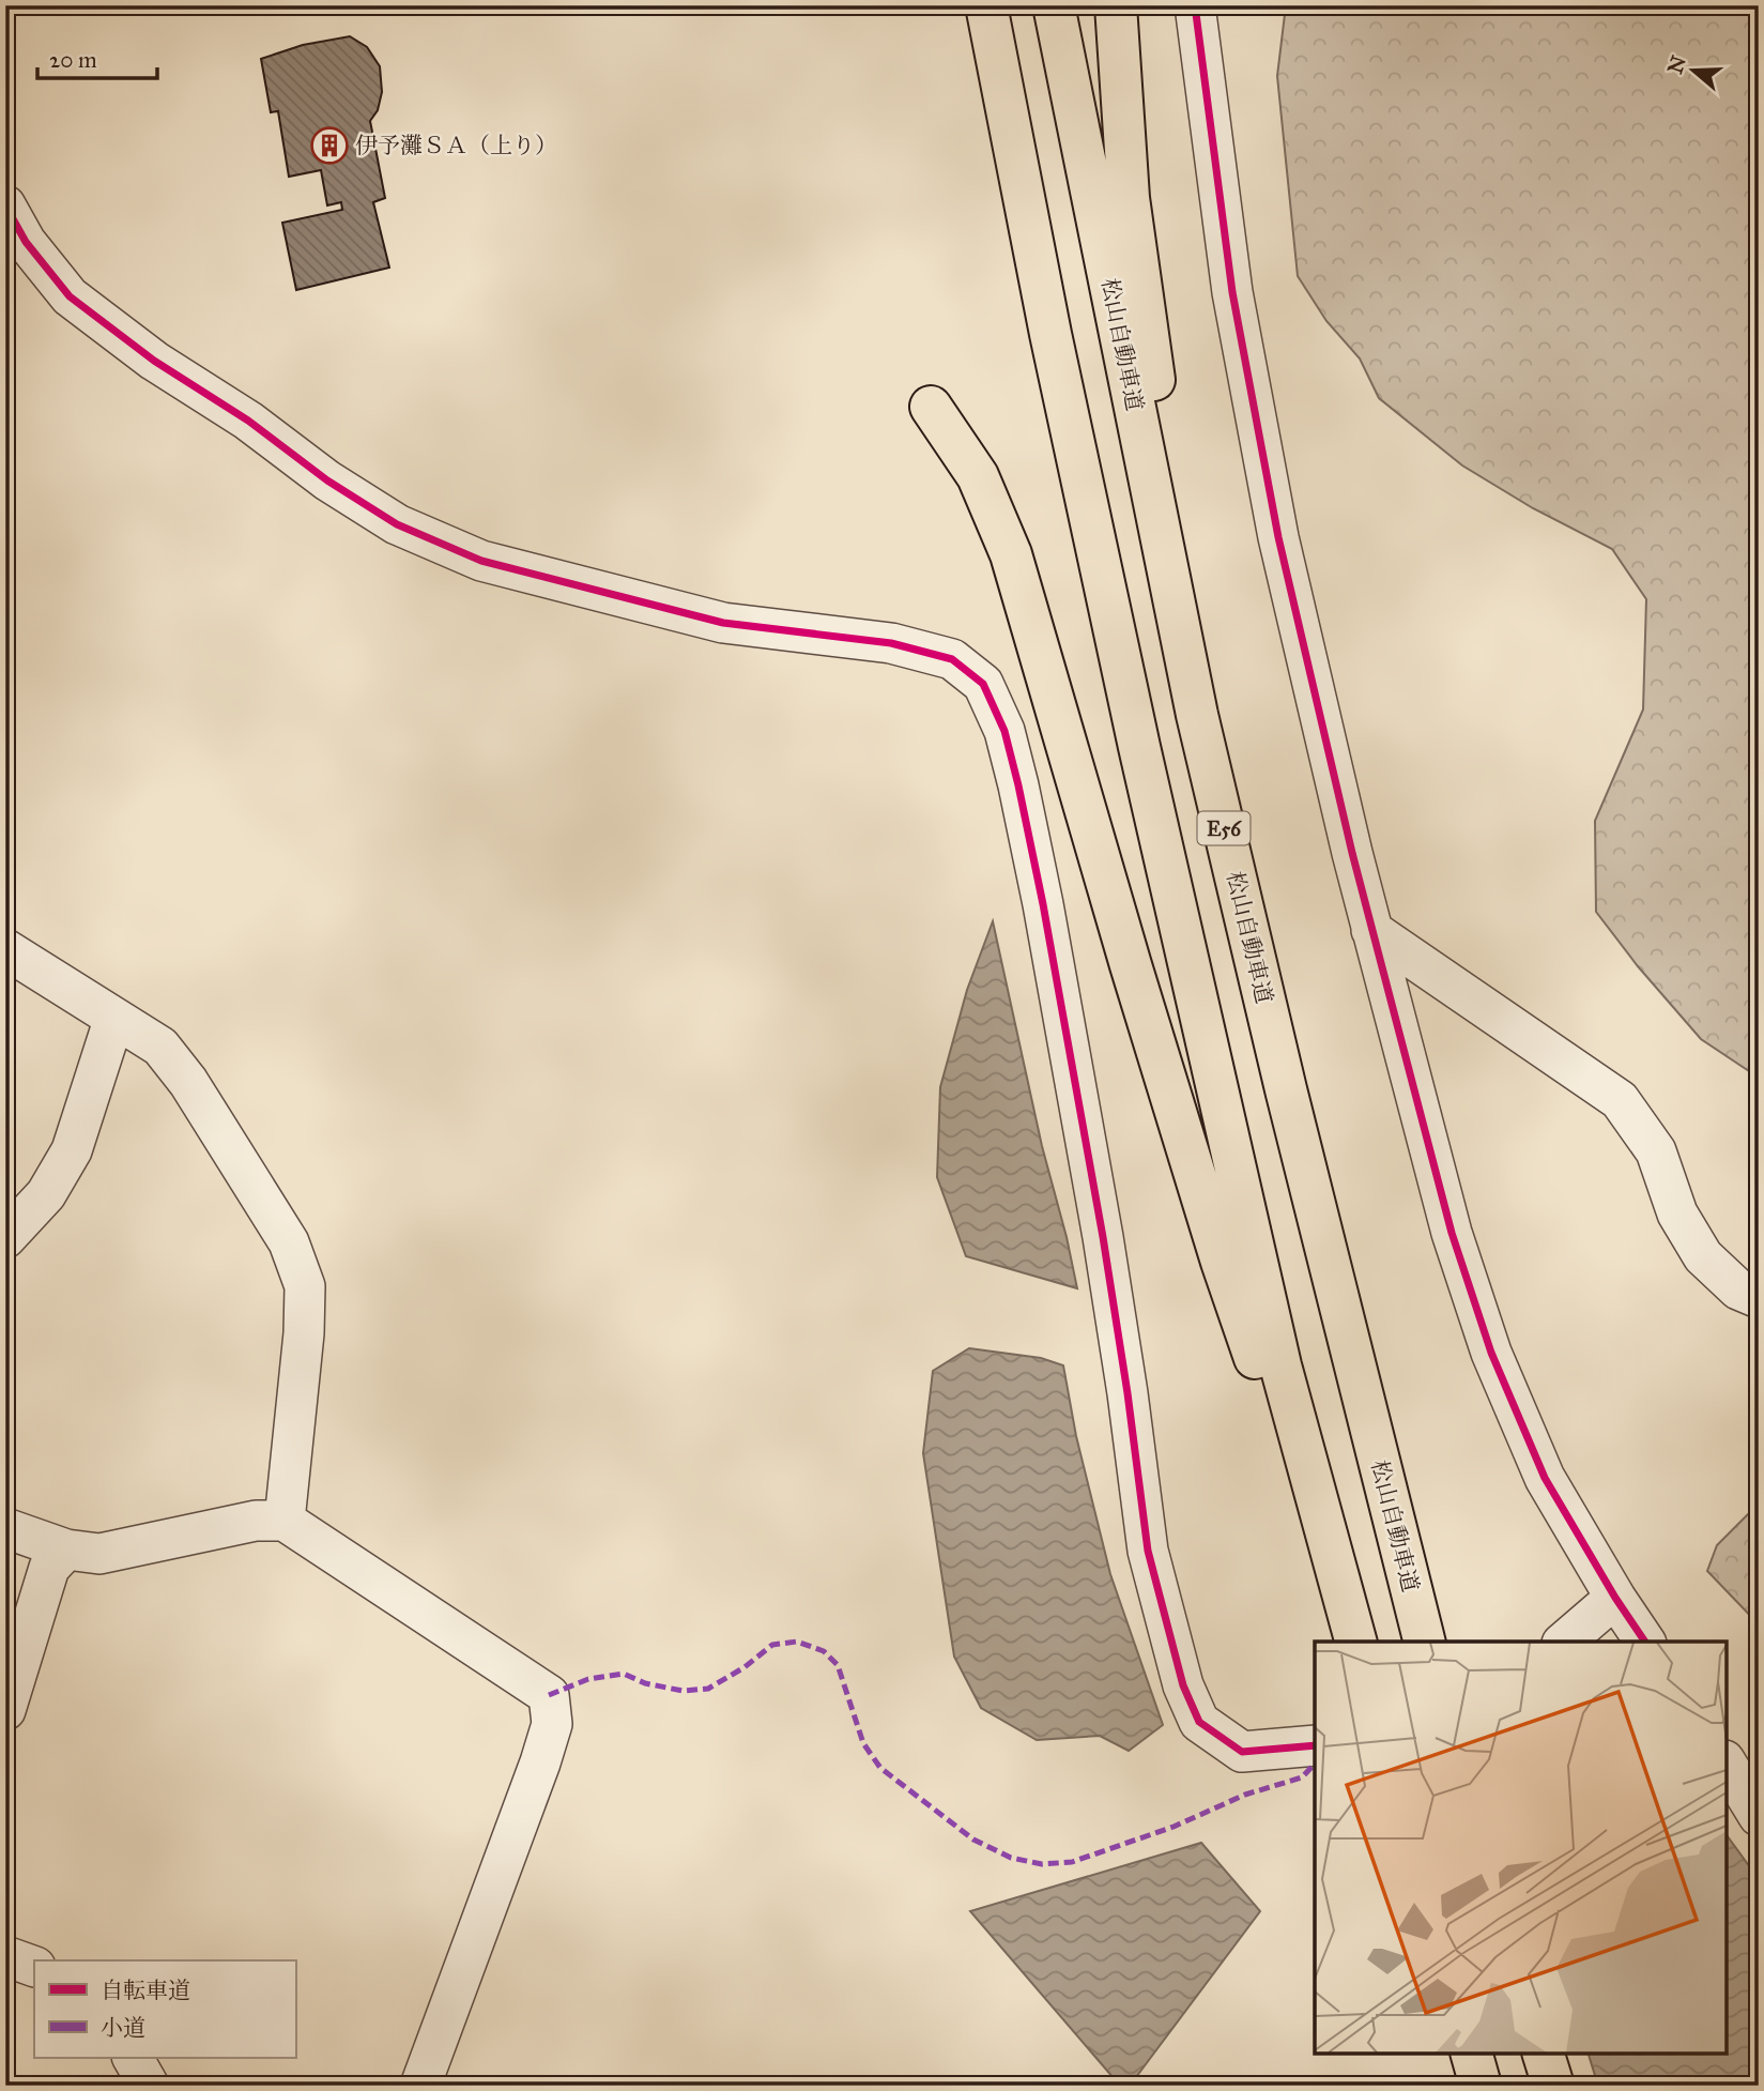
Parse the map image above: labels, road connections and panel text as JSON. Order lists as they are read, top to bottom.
{
  "streets": {
    "highway": ["松山自動車道", "E56"]
  },
  "places": {
    "building": ["伊予灘ＳＡ（上り）"]
  },
  "legend": ["自転車道", "小道"],
  "scale_bar": "20 m",
  "north": "left"
}
